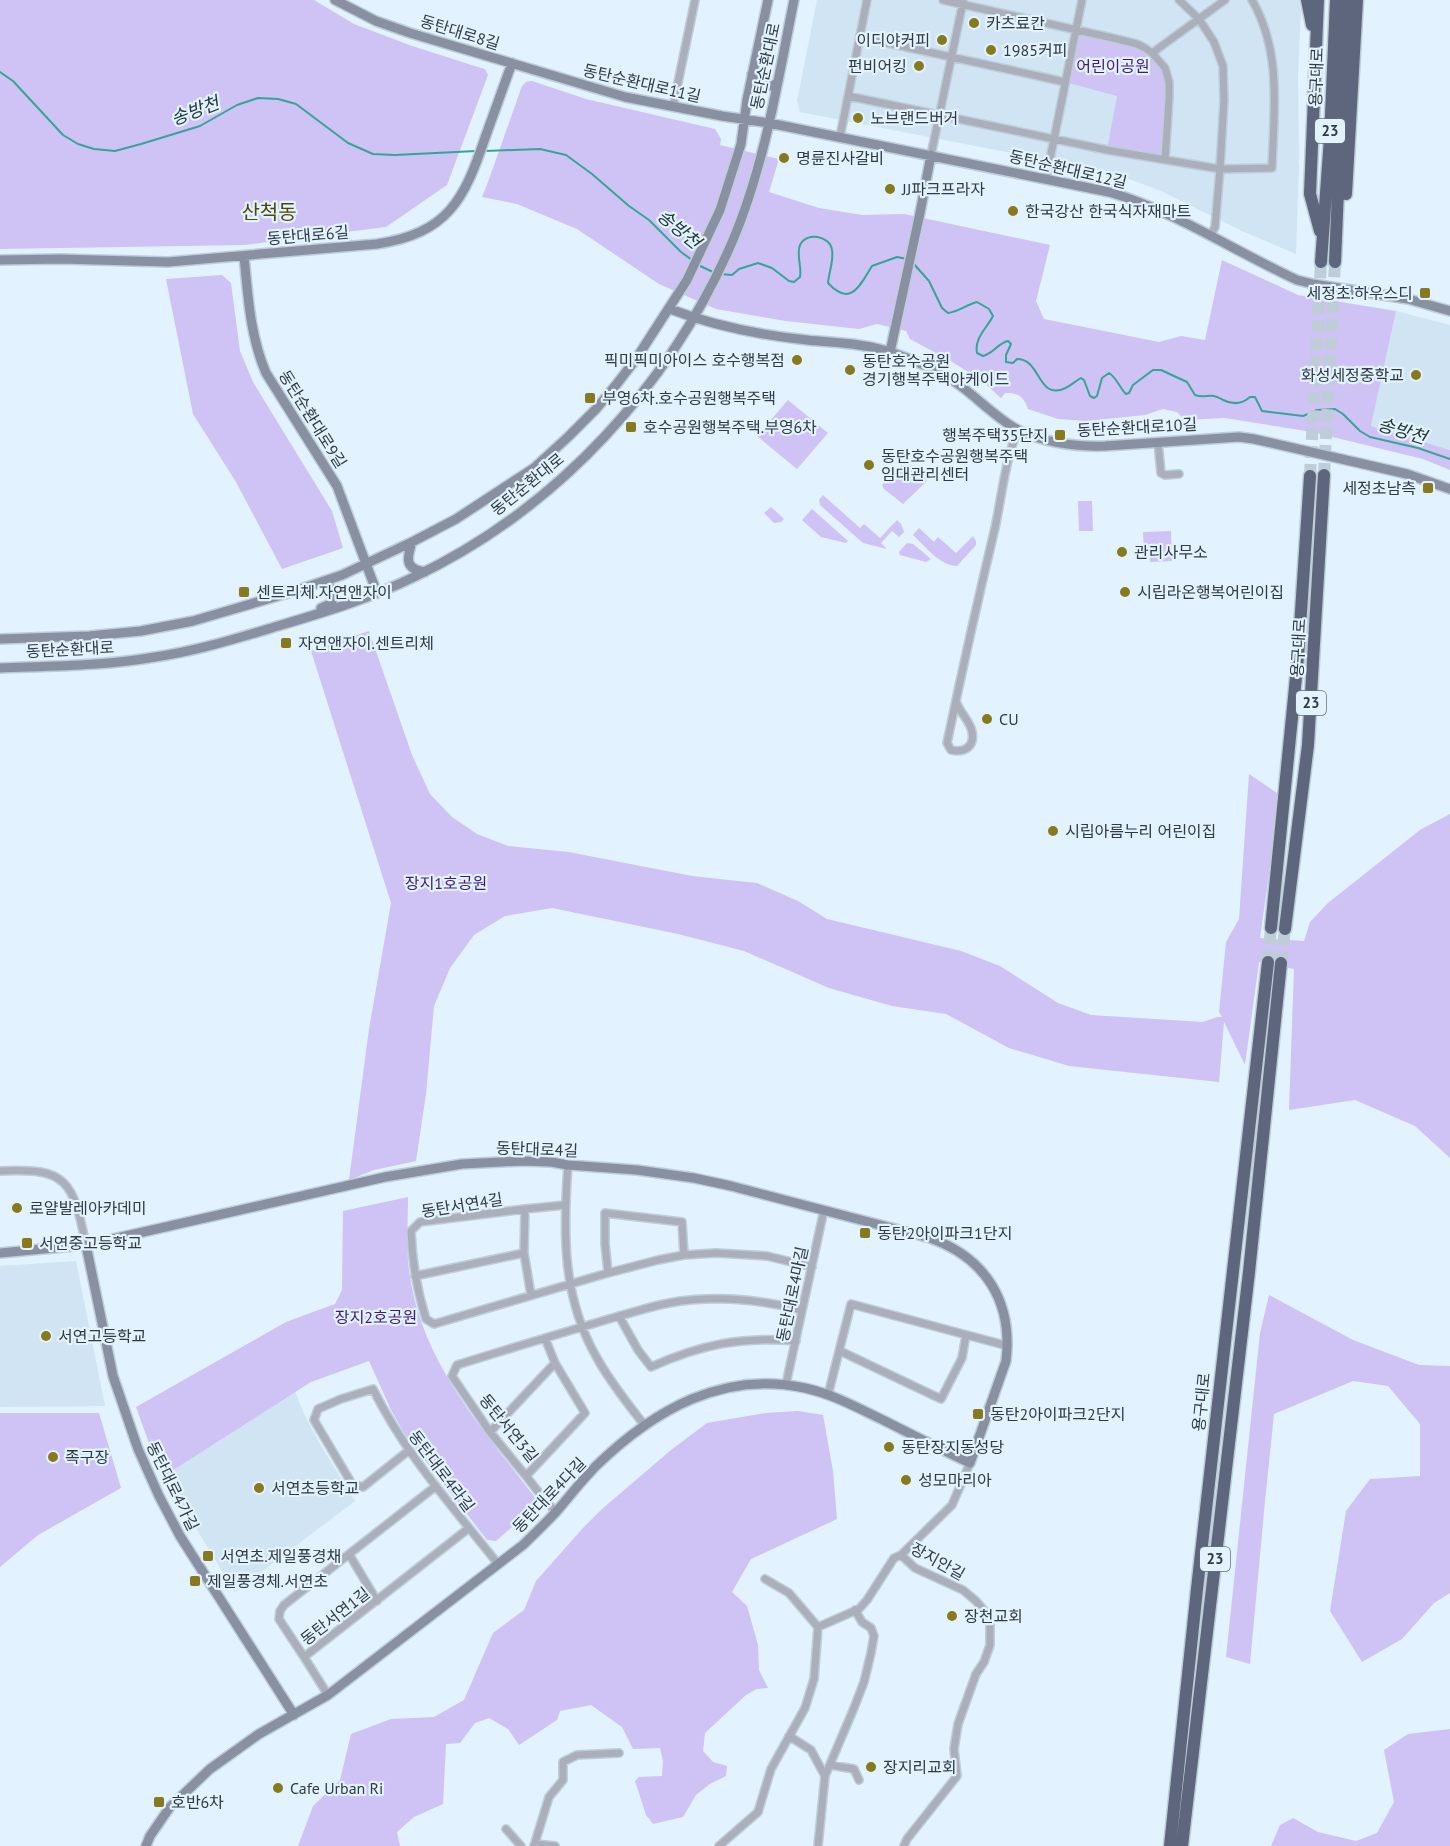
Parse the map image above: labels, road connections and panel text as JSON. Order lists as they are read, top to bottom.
{
  "streets": {
    "highway": ["용구대로", "23"],
    "street": [
      "동탄대로8길",
      "동탄순환대로",
      "동탄순환대로11길",
      "동탄순환대로12길",
      "동탄대로6길",
      "동탄순환대로9길",
      "동탄순환대로10길",
      "동탄대로4길",
      "동탄서연4길",
      "동탄대로4마길",
      "동탄서연3길",
      "동탄대로4라길",
      "동탄대로4가길",
      "동탄대로4다길",
      "장지안길",
      "동탄서연1길"
    ]
  },
  "crossings": [
    ["동탄대로8길", "동탄순환대로11길"],
    ["동탄대로8길", "동탄대로6길"],
    ["동탄순환대로", "동탄순환대로11길"],
    ["동탄순환대로", "동탄순환대로12길"],
    ["동탄순환대로", "동탄순환대로9길"],
    ["동탄순환대로", "동탄순환대로10길"],
    ["동탄순환대로11길", "동탄순환대로12길"],
    ["동탄순환대로11길", "동탄대로6길"],
    ["동탄대로6길", "동탄순환대로9길"],
    ["동탄대로4길", "동탄대로4마길"],
    ["동탄대로4길", "동탄대로4가길"],
    ["동탄대로4길", "동탄대로4다길"],
    ["동탄서연4길", "동탄대로4마길"],
    ["동탄대로4마길", "동탄서연3길"],
    ["동탄대로4마길", "동탄대로4다길"],
    ["동탄대로4라길", "동탄대로4다길"],
    ["동탄대로4라길", "동탄서연1길"],
    ["동탄대로4가길", "동탄대로4다길"]
  ],
  "districts": ["산척동"],
  "water": ["송방천"],
  "parks": ["어린이공원", "장지1호공원", "장지2호공원"],
  "places": {
    "other": [
      "카츠료칸",
      "이디야커피",
      "1985커피",
      "펀비어킹",
      "노브랜드버거",
      "명륜진사갈비",
      "JJ파크프라자",
      "한국강산 한국식자재마트",
      "픽미픽미아이스 호수행복점",
      "동탄호수공원 경기행복주택아케이드",
      "화성세정중학교",
      "동탄호수공원행복주택 임대관리센터",
      "관리사무소",
      "시립라온행복어린이집",
      "CU",
      "시립아름누리 어린이집",
      "로얄발레아카데미",
      "서연고등학교",
      "동탄장지동성당",
      "족구장",
      "성모마리아",
      "서연초등학교",
      "장천교회",
      "장지리교회",
      "Cafe Urban Ri"
    ],
    "transit": [
      "세정초.하우스디",
      "부영6차.호수공원행복주택",
      "호수공원행복주택.부영6차",
      "행복주택35단지",
      "세정초남측",
      "센트리체.자연앤자이",
      "자연앤자이.센트리체",
      "동탄2아이파크1단지",
      "서연중고등학교",
      "동탄2아이파크2단지",
      "서연초.제일풍경채",
      "제일풍경체.서연초",
      "호반6차"
    ]
  }
}
